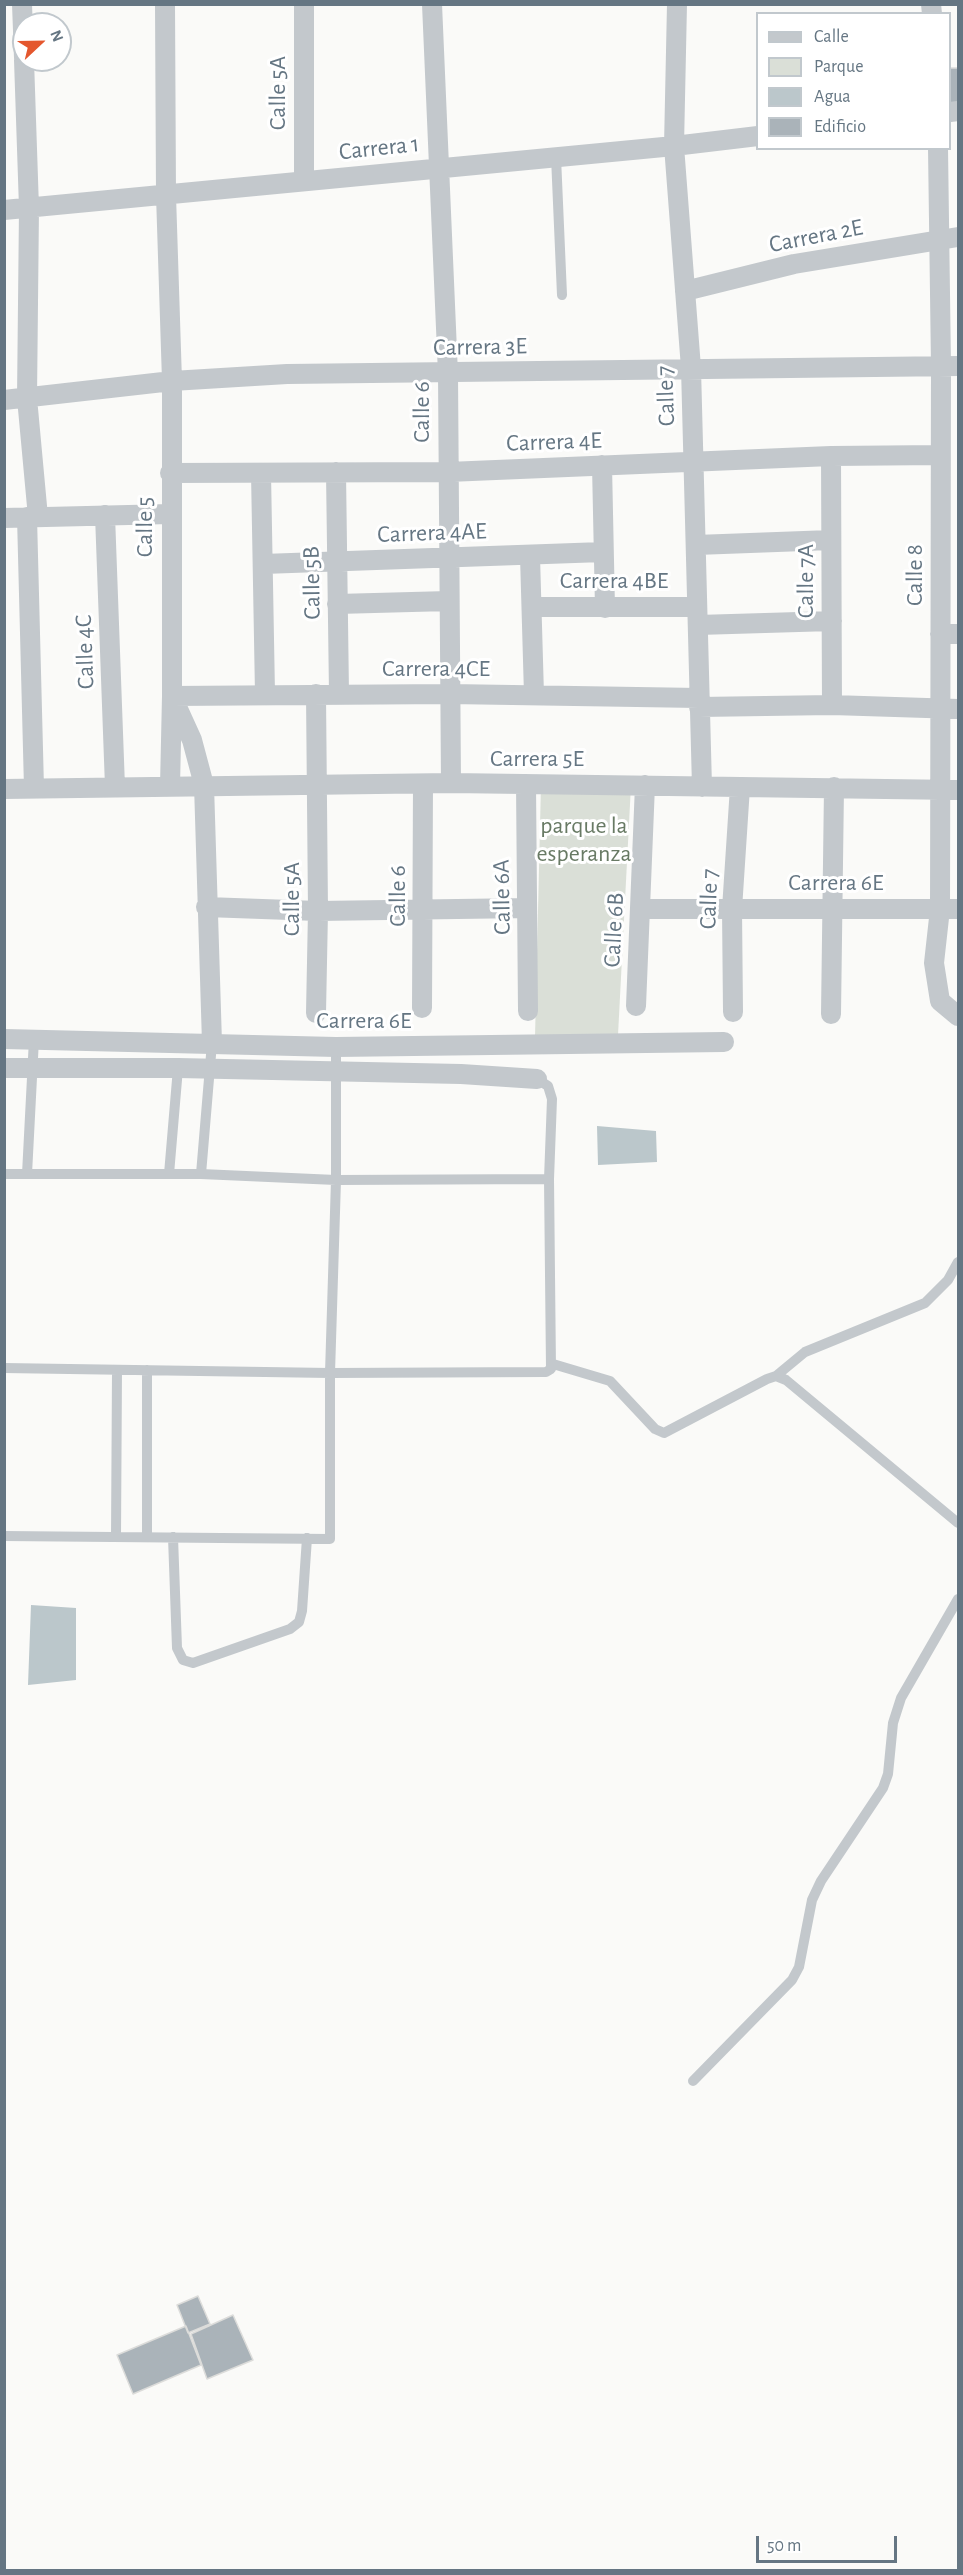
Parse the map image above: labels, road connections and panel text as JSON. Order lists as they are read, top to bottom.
{
  "streets": {
    "street": [
      "Calle 5A",
      "Carrera 1",
      "Carrera 2E",
      "Carrera 3E",
      "Calle 7",
      "Calle 6",
      "Carrera 4E",
      "Calle 5",
      "Carrera 4AE",
      "Calle 8",
      "Carrera 4BE",
      "Calle 7A",
      "Calle 5B",
      "Calle 4C",
      "Carrera 4CE",
      "Carrera 5E",
      "Carrera 6E",
      "Calle 6A",
      "Calle 6B"
    ]
  },
  "crossings": [
    ["Calle 5A", "Carrera 1"],
    ["Calle 5A", "Carrera 4CE"],
    ["Calle 5A", "Carrera 5E"],
    ["Carrera 1", "Calle 7"],
    ["Carrera 1", "Calle 6"],
    ["Carrera 1", "Calle 5"],
    ["Carrera 2E", "Calle 7"],
    ["Carrera 2E", "Calle 8"],
    ["Carrera 3E", "Calle 7"],
    ["Carrera 3E", "Calle 6"],
    ["Carrera 3E", "Calle 5"],
    ["Carrera 3E", "Calle 8"],
    ["Calle 7", "Carrera 4E"],
    ["Calle 7", "Carrera 4BE"],
    ["Calle 7", "Carrera 4CE"],
    ["Calle 7", "Carrera 5E"],
    ["Calle 7", "Carrera 6E"],
    ["Calle 6", "Carrera 4E"],
    ["Calle 6", "Carrera 4AE"],
    ["Calle 6", "Carrera 4CE"],
    ["Calle 6", "Carrera 5E"],
    ["Carrera 4E", "Calle 5"],
    ["Carrera 4E", "Calle 8"],
    ["Carrera 4E", "Calle 7A"],
    ["Carrera 4E", "Calle 5B"],
    ["Calle 5", "Carrera 4CE"],
    ["Calle 5", "Carrera 5E"],
    ["Calle 5", "Carrera 6E"],
    ["Carrera 4AE", "Calle 5B"],
    ["Calle 8", "Carrera 4CE"],
    ["Calle 8", "Carrera 5E"],
    ["Calle 8", "Carrera 6E"],
    ["Carrera 4BE", "Calle 7A"],
    ["Calle 7A", "Carrera 4CE"],
    ["Calle 5B", "Carrera 4CE"],
    ["Calle 4C", "Carrera 5E"],
    ["Carrera 5E", "Calle 6A"],
    ["Carrera 5E", "Calle 6B"],
    ["Carrera 6E", "Calle 6B"]
  ],
  "parks": ["parque la esperanza"],
  "legend": [
    "Calle",
    "Parque",
    "Agua",
    "Edificio"
  ],
  "scale_bar": "50 m",
  "north": "right"
}
